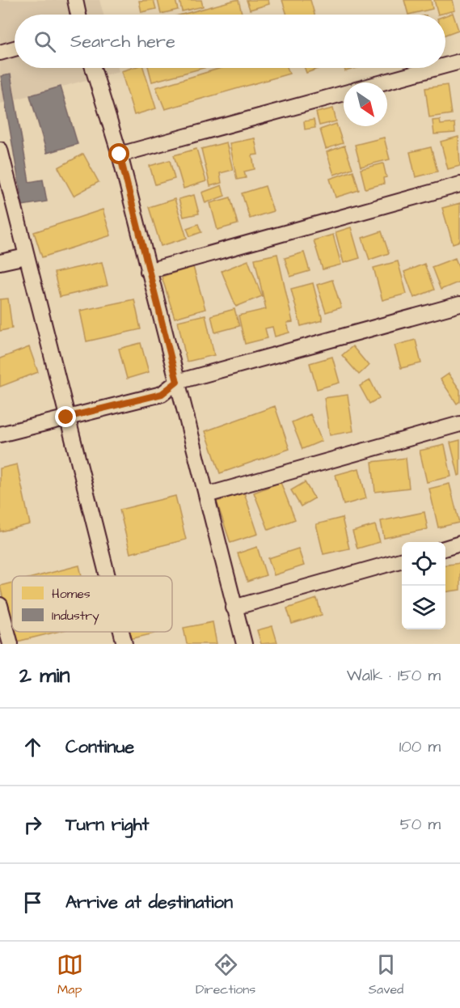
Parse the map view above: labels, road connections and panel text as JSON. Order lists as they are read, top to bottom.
{
  "legend": ["Homes", "Industry"],
  "north": "bottom right",
  "page": {
    "search": "Search here",
    "heading": ["2 min", "Walk · 150 m"],
    "list": [
      ["Continue", "100 m"],
      ["Turn right", "50 m"],
      "Arrive at destination"
    ],
    "nav": ["Map", "Directions", "Saved"]
  }
}
